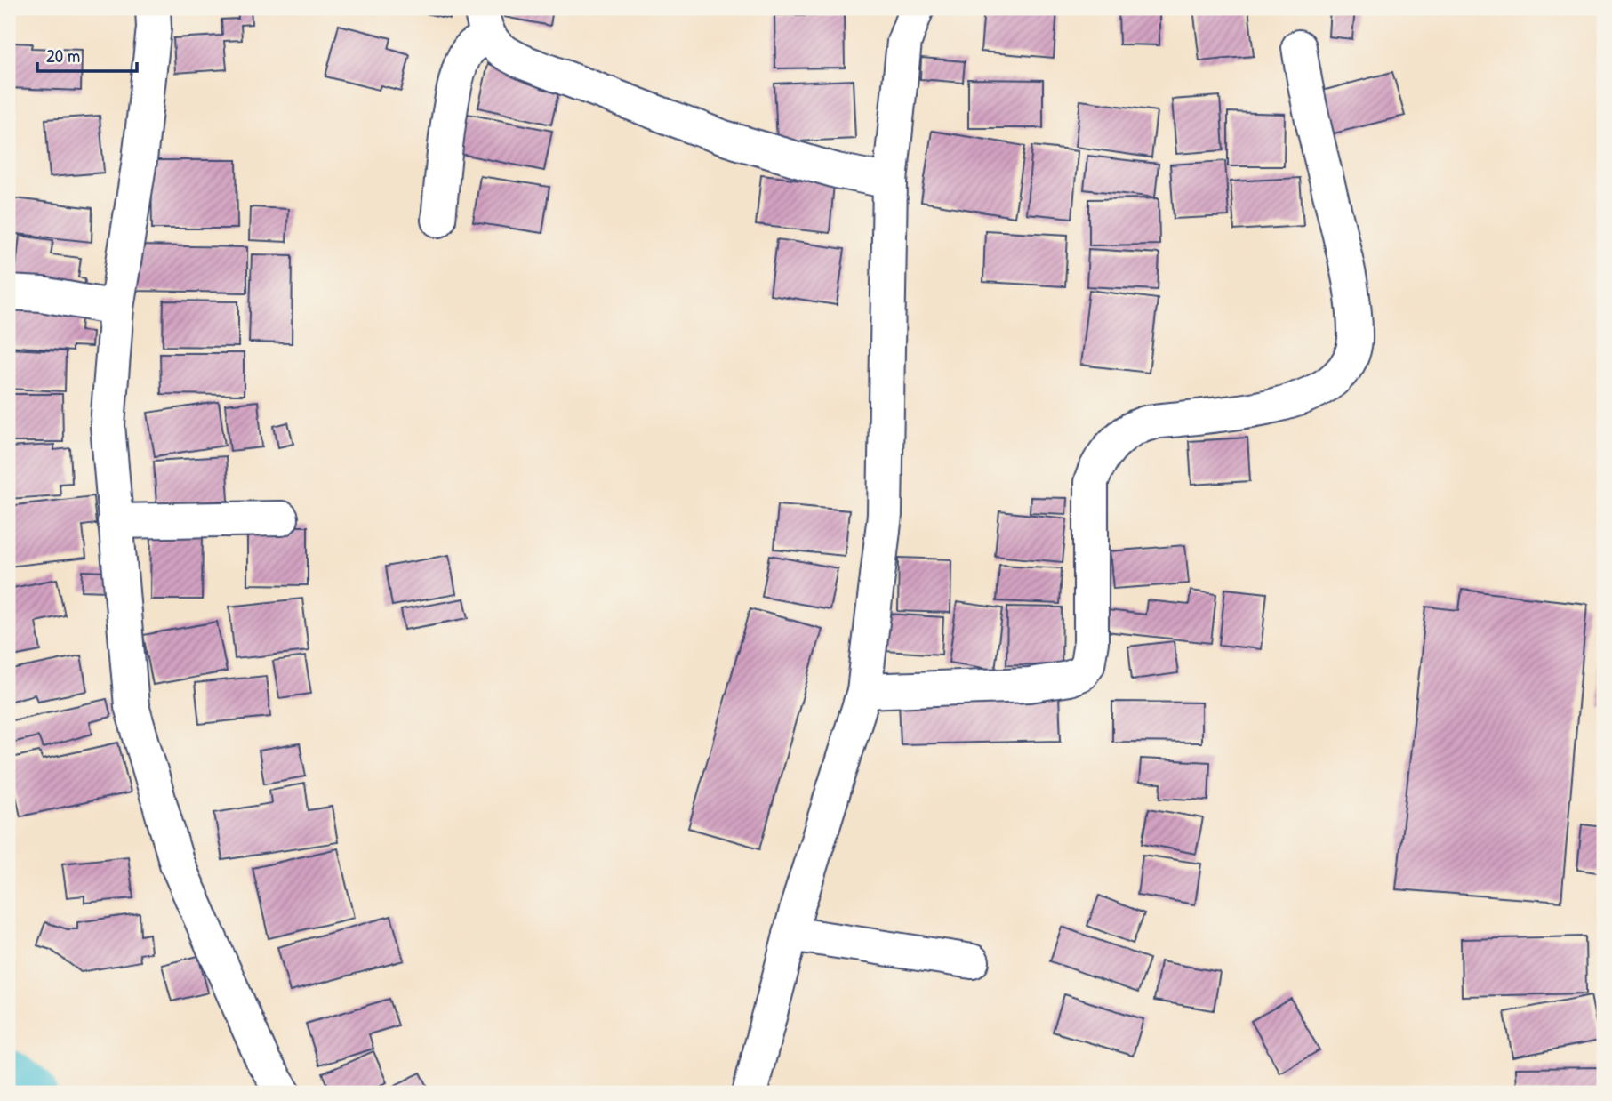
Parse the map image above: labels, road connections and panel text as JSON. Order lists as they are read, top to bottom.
{
  "scale_bar": "20 m"
}
